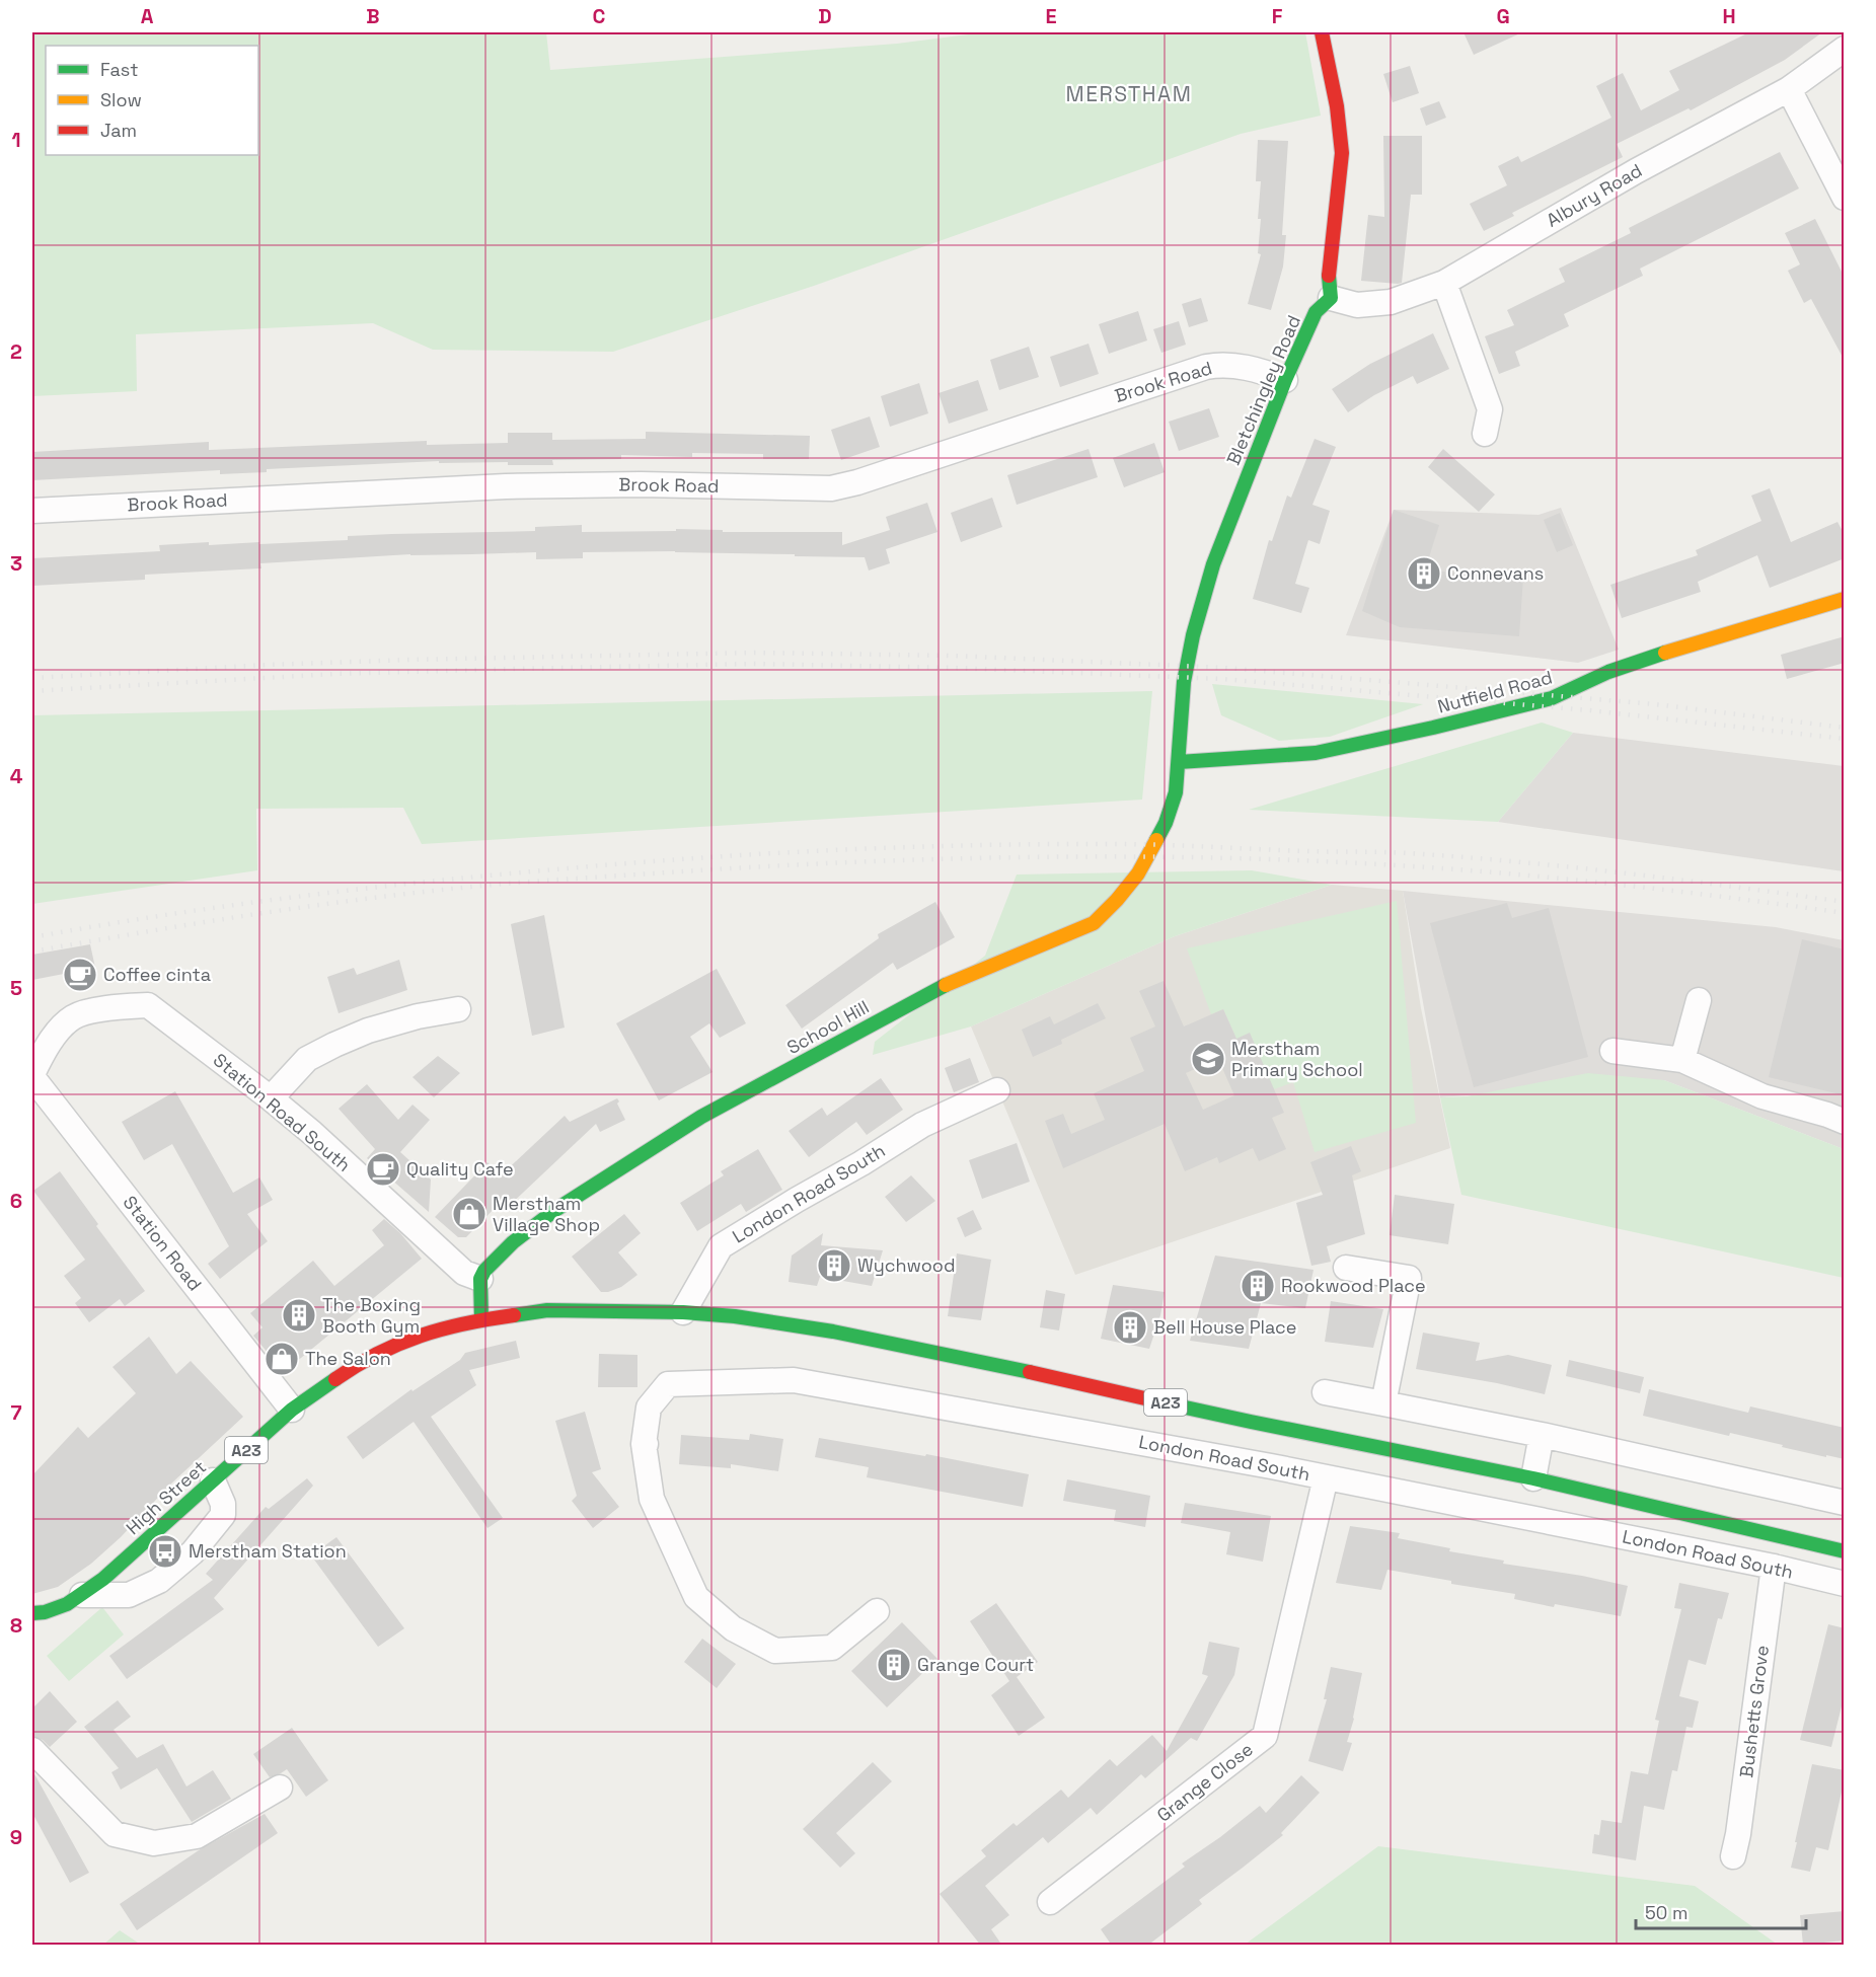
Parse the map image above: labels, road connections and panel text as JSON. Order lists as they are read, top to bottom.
{
  "streets": {
    "street": [
      "Albury Road",
      "Brook Road",
      "Bletchingley Road",
      "Nutfield Road",
      "School Hill",
      "Station Road South",
      "London Road South",
      "Station Road",
      "A23",
      "High Street",
      "Bushetts Grove",
      "Grange Close"
    ]
  },
  "crossings": [
    ["Albury Road", "Bletchingley Road"],
    ["Brook Road", "Bletchingley Road"],
    ["Bletchingley Road", "Nutfield Road"],
    ["Bletchingley Road", "School Hill"],
    ["Nutfield Road", "School Hill"],
    ["School Hill", "Station Road South"],
    ["Station Road South", "Station Road"],
    ["London Road South", "High Street"],
    ["London Road South", "Bushetts Grove"],
    ["London Road South", "Grange Close"],
    ["Station Road", "High Street"]
  ],
  "districts": ["MERSTHAM"],
  "places": {
    "building": [
      "Connevans",
      "Wychwood",
      "Rookwood Place",
      "The Boxing Booth Gym",
      "Bell House Place",
      "Grange Court"
    ],
    "cafe": ["Coffee cinta", "Quality Cafe"],
    "school or university": ["Merstham Primary School"],
    "shop": ["Merstham Village Shop", "The Salon"],
    "bus stop": ["Merstham Station"]
  },
  "legend": ["Fast", "Slow", "Jam"],
  "scale_bar": "50 m",
  "grid": {
    "columns": [
      "A",
      "B",
      "C",
      "D",
      "E",
      "F",
      "G",
      "H"
    ],
    "rows": [
      "1",
      "2",
      "3",
      "4",
      "5",
      "6",
      "7",
      "8",
      "9"
    ]
  }
}
